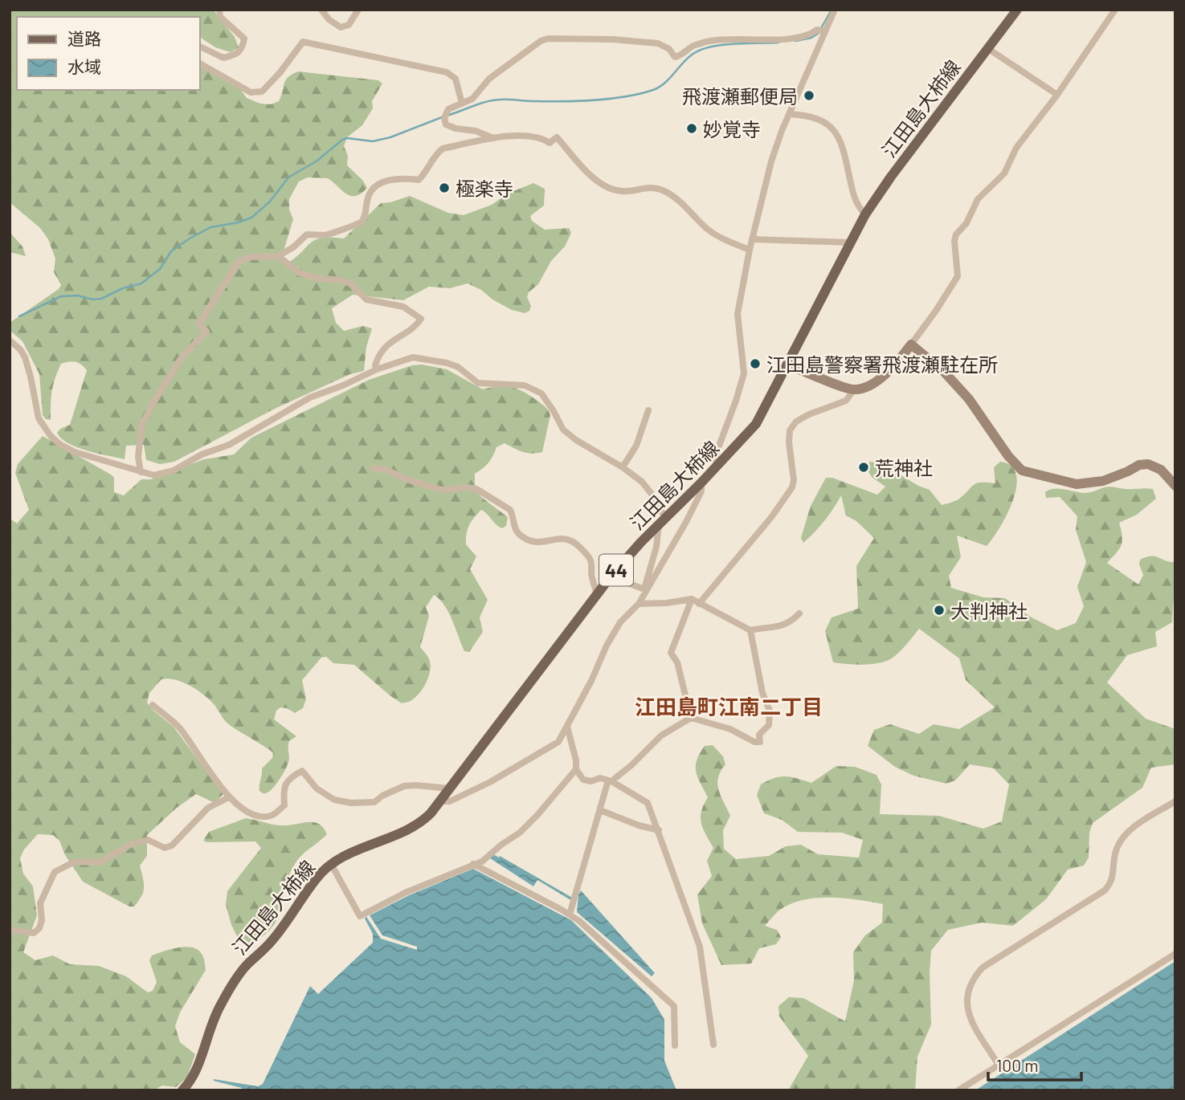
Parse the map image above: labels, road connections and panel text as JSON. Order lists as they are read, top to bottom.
{
  "streets": {
    "main road": ["江田島大柿線", "44"]
  },
  "districts": ["江田島町江南二丁目"],
  "places": [
    "飛渡瀬郵便局",
    "妙覚寺",
    "極楽寺",
    "江田島警察署飛渡瀬駐在所",
    "荒神社",
    "大判神社"
  ],
  "legend": ["道路", "水域"],
  "scale_bar": "100 m"
}
